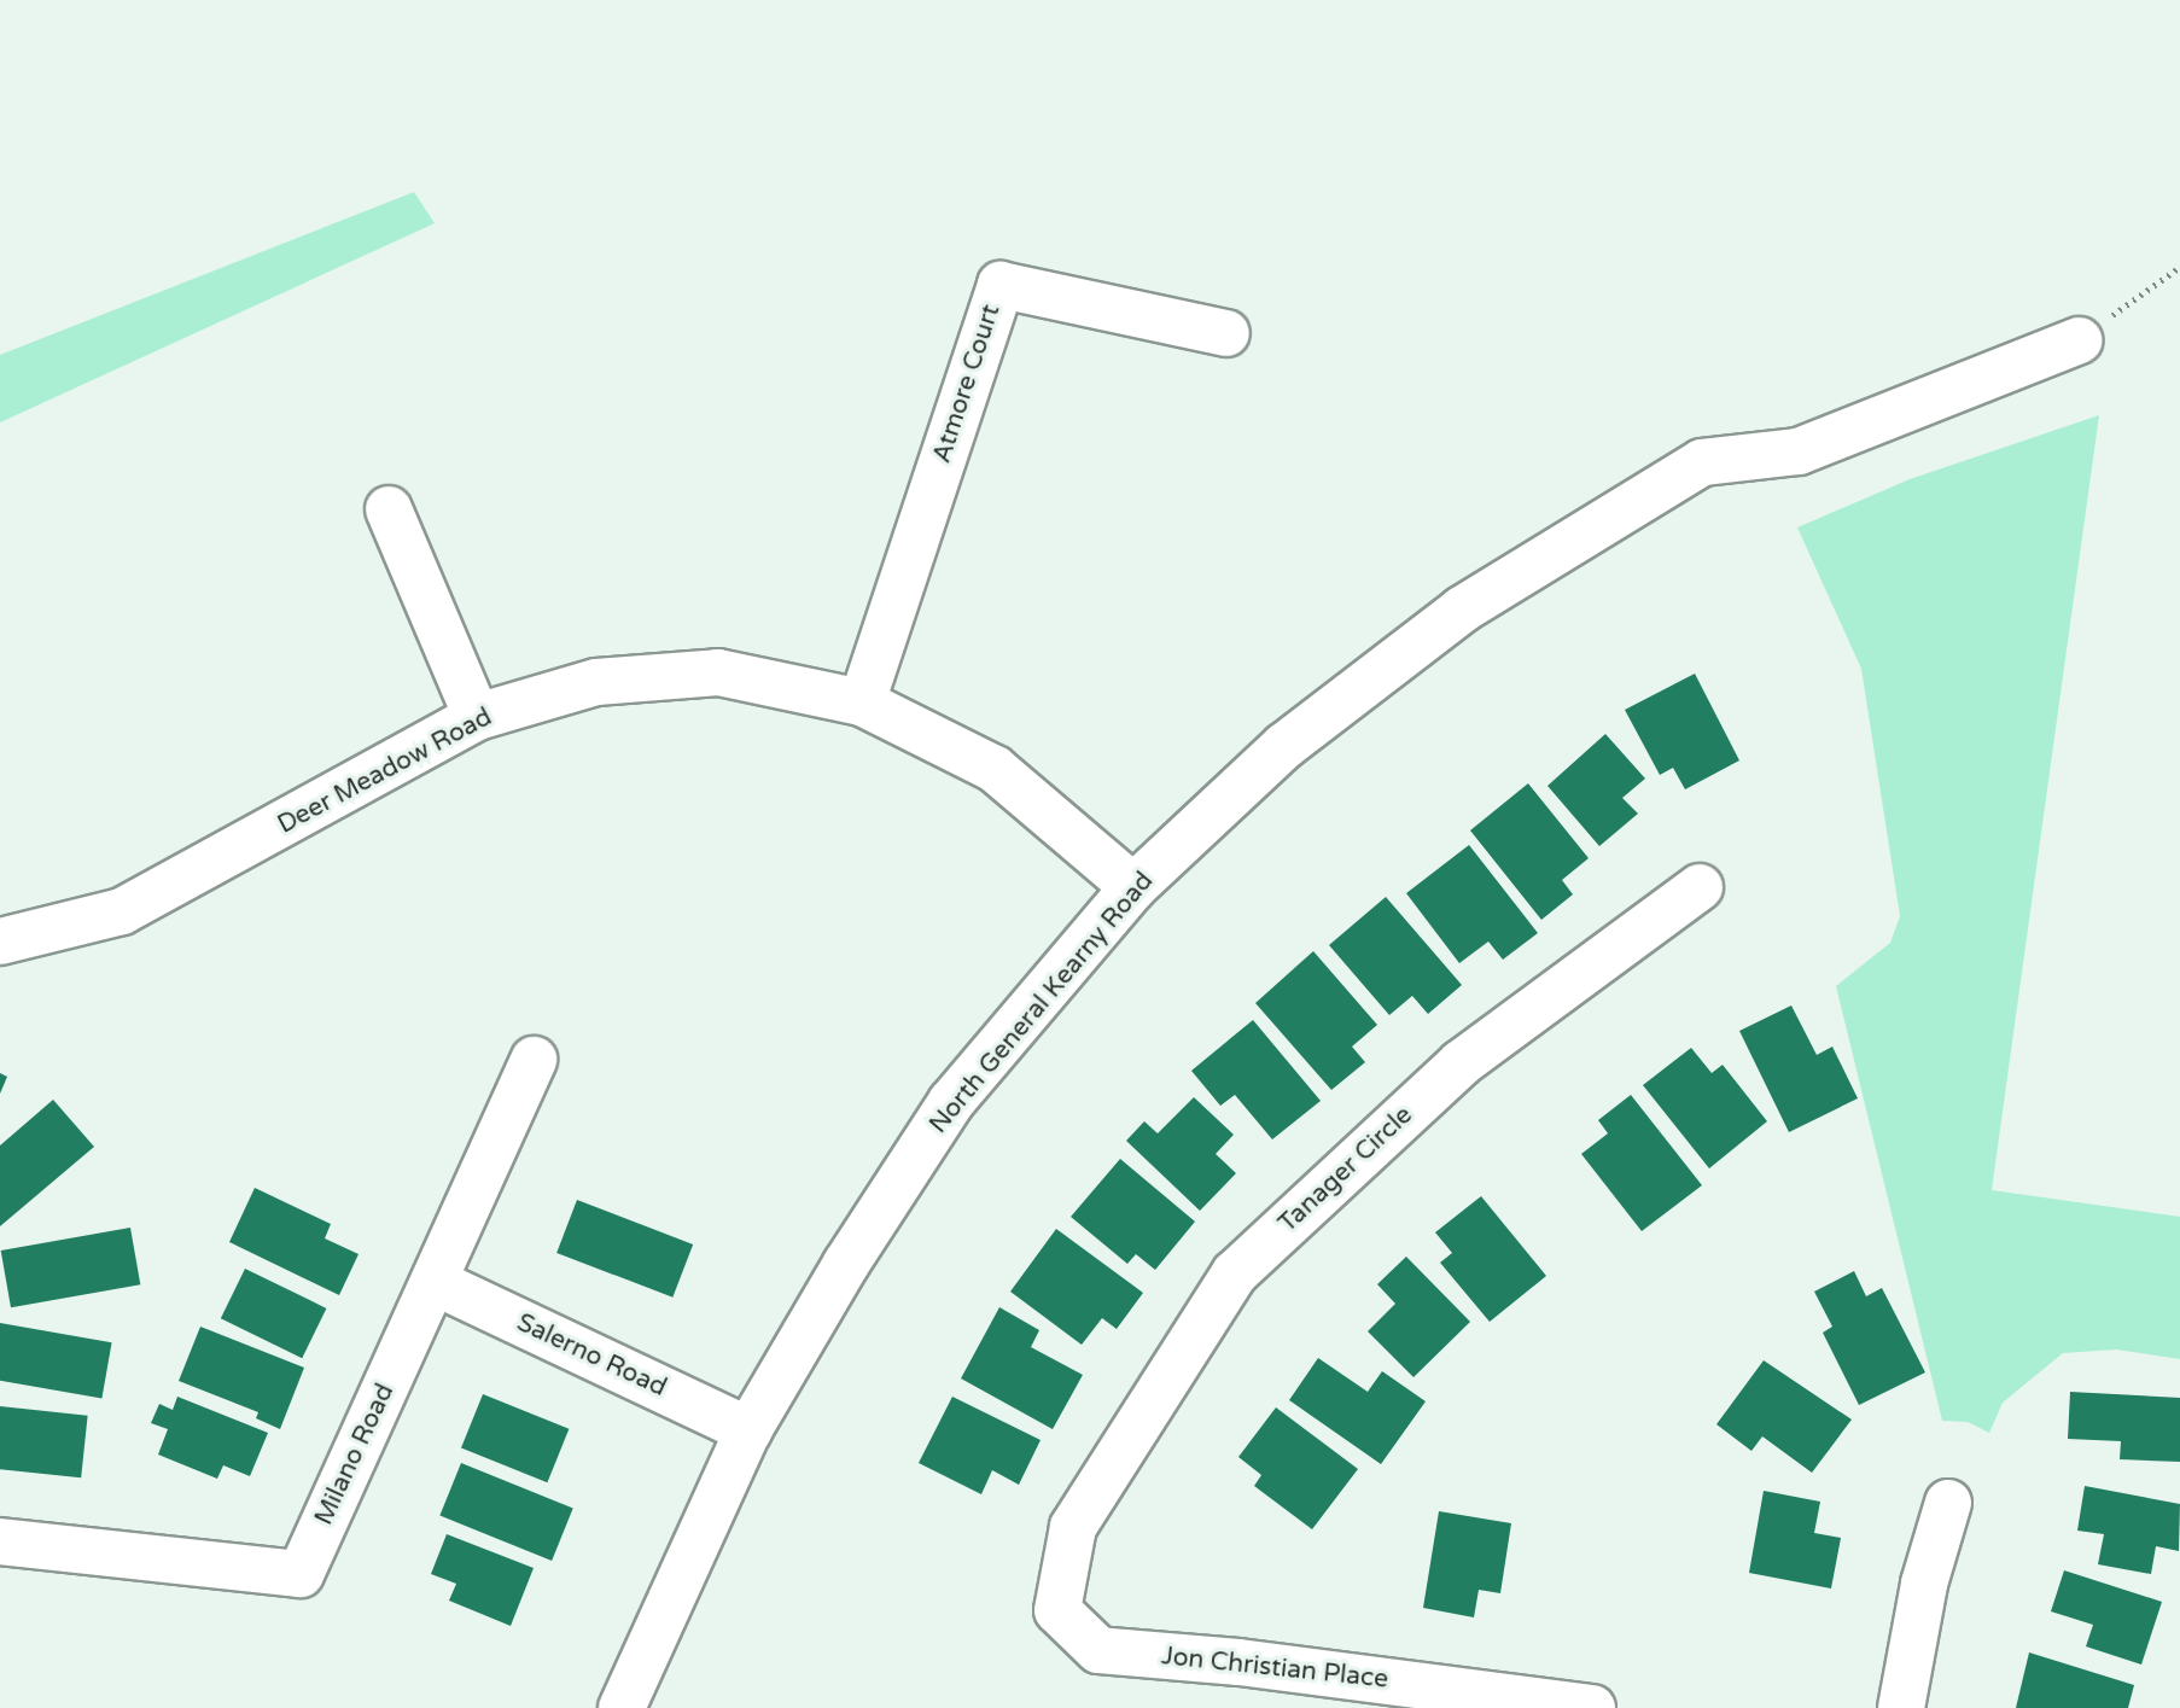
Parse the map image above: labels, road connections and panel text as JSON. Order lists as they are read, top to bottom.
{
  "streets": {
    "street": [
      "Atmore Court",
      "Deer Meadow Road",
      "North General Kearny Road",
      "Tanager Circle",
      "Salerno Road",
      "Milano Road",
      "Jon Christian Place"
    ]
  },
  "crossings": [
    ["Atmore Court", "Deer Meadow Road"],
    ["Deer Meadow Road", "North General Kearny Road"],
    ["North General Kearny Road", "Salerno Road"],
    ["Tanager Circle", "Jon Christian Place"],
    ["Salerno Road", "Milano Road"]
  ]
}
